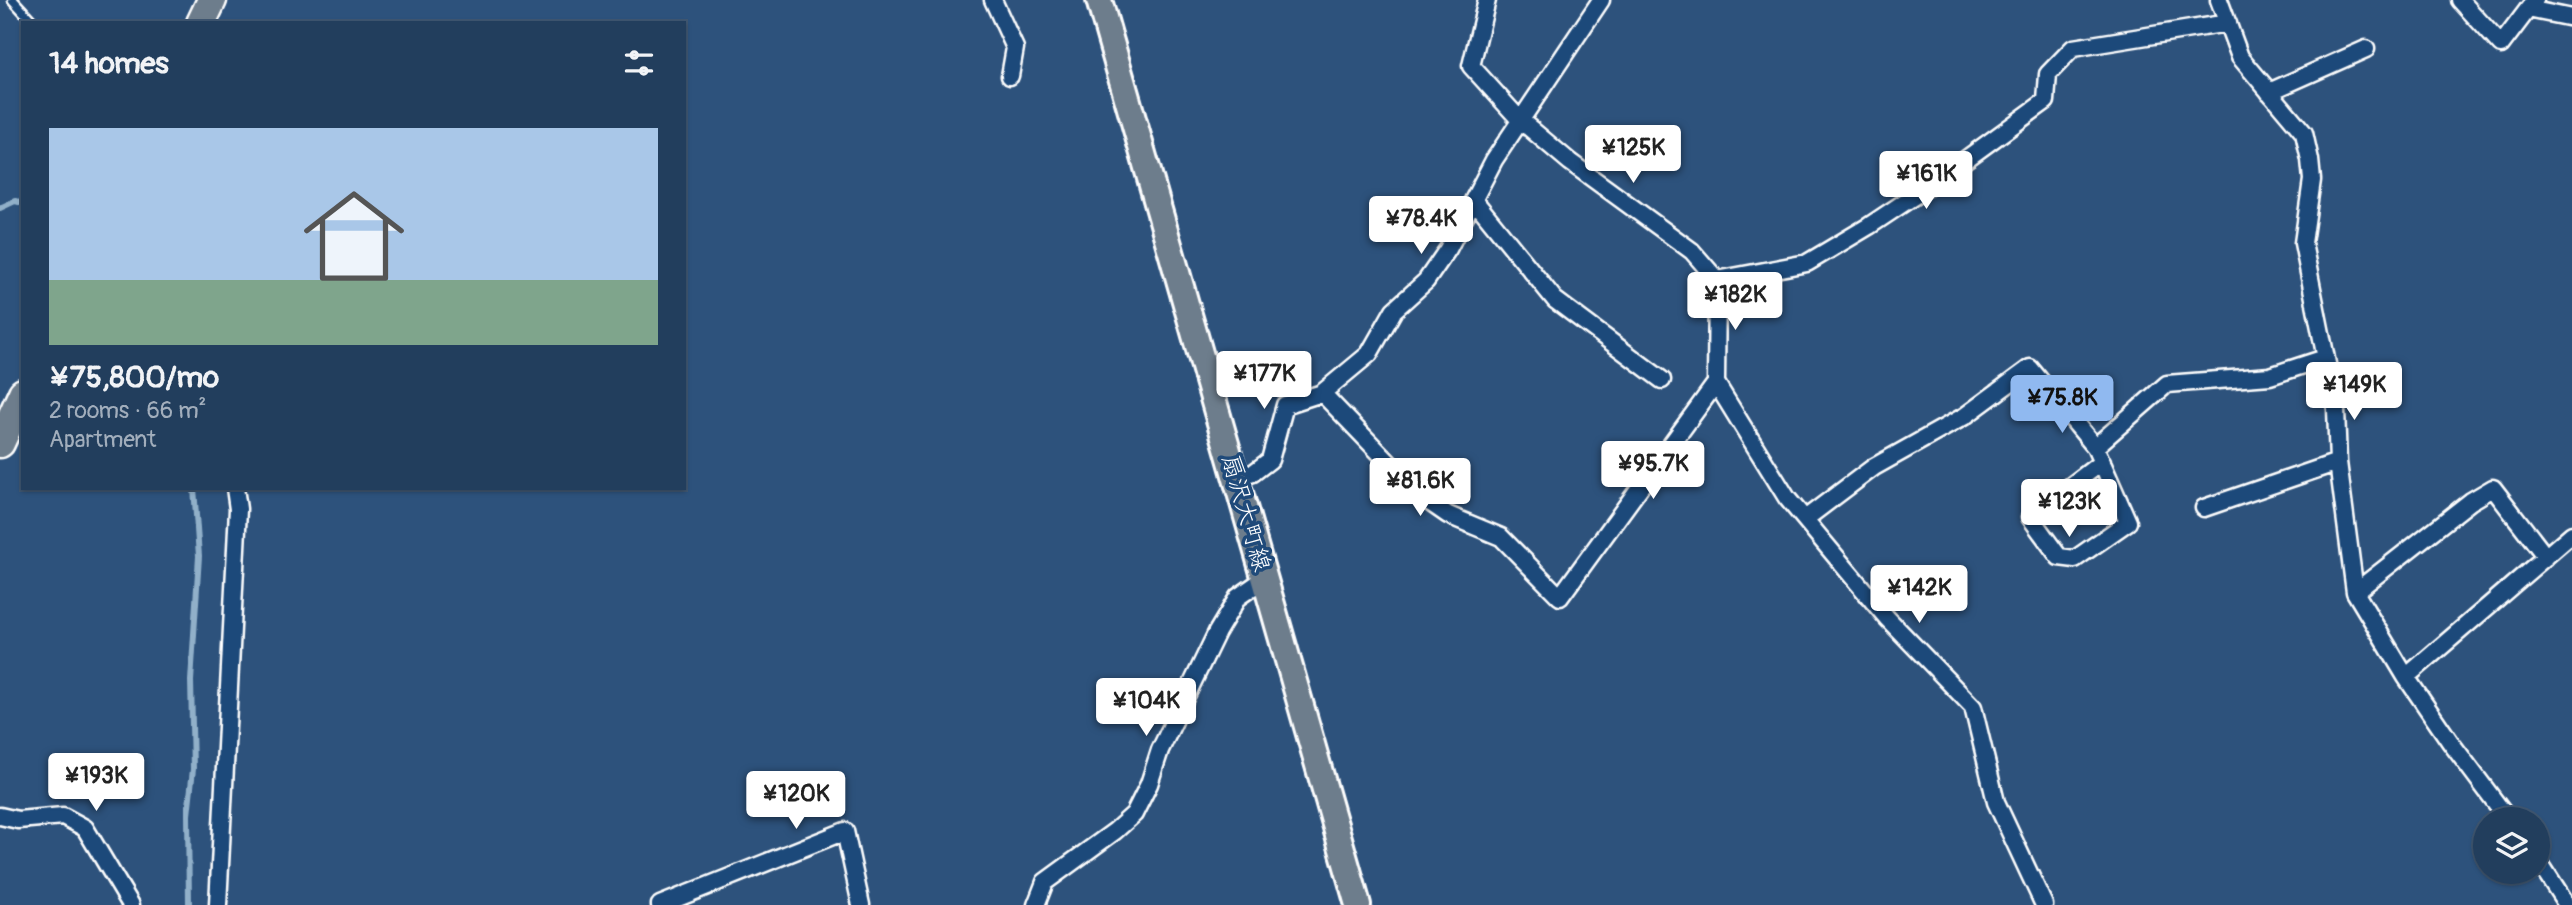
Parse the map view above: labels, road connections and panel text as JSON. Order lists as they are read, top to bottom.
{
  "streets": {
    "main road": ["扇沢大町線"]
  },
  "page": {
    "heading": "14 homes",
    "list": [
      {
        "name": "¥75,800/mo",
        "note": "2 rooms · 66 m² · Apartment"
      }
    ],
    "price": [
      "¥125K",
      "¥161K",
      "¥78.4K",
      "¥182K",
      "¥177K",
      "¥149K",
      "¥75.8K",
      "¥95.7K",
      "¥81.6K",
      "¥123K",
      "¥142K",
      "¥104K",
      "¥193K",
      "¥120K"
    ]
  }
}
